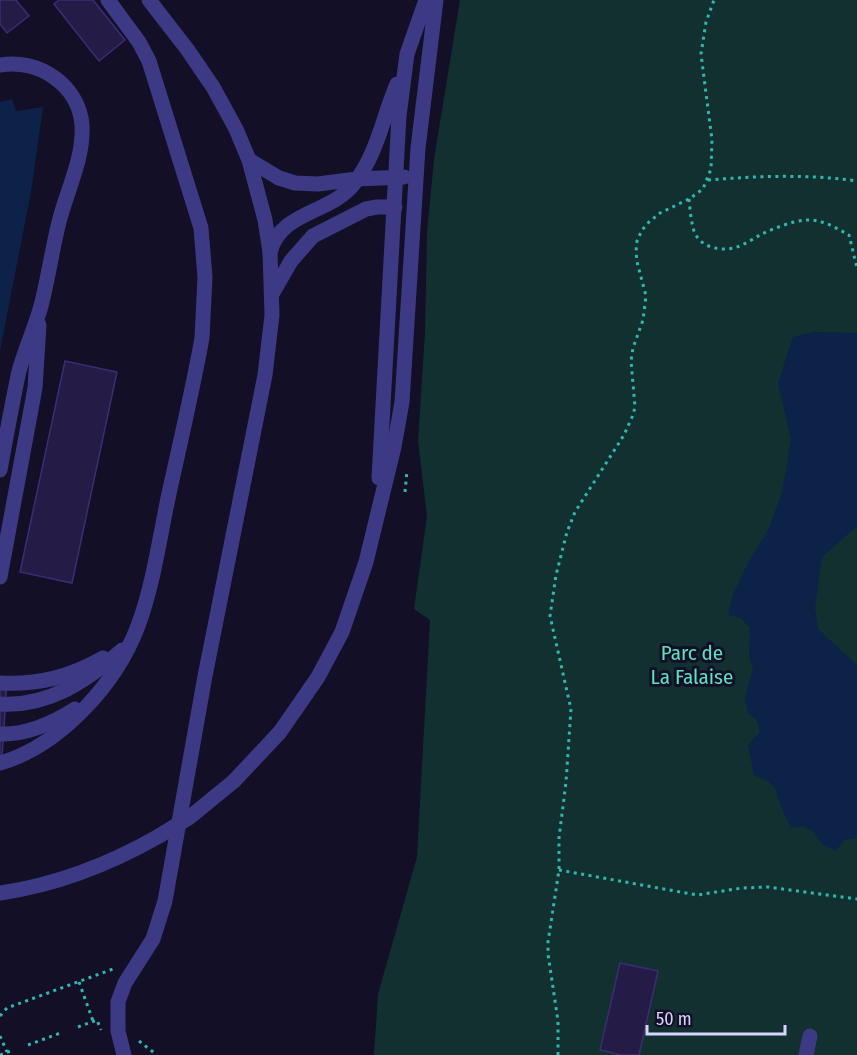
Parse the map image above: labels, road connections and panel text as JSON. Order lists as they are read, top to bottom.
{
  "parks": ["Parc de La Falaise"],
  "scale_bar": "50 m"
}
